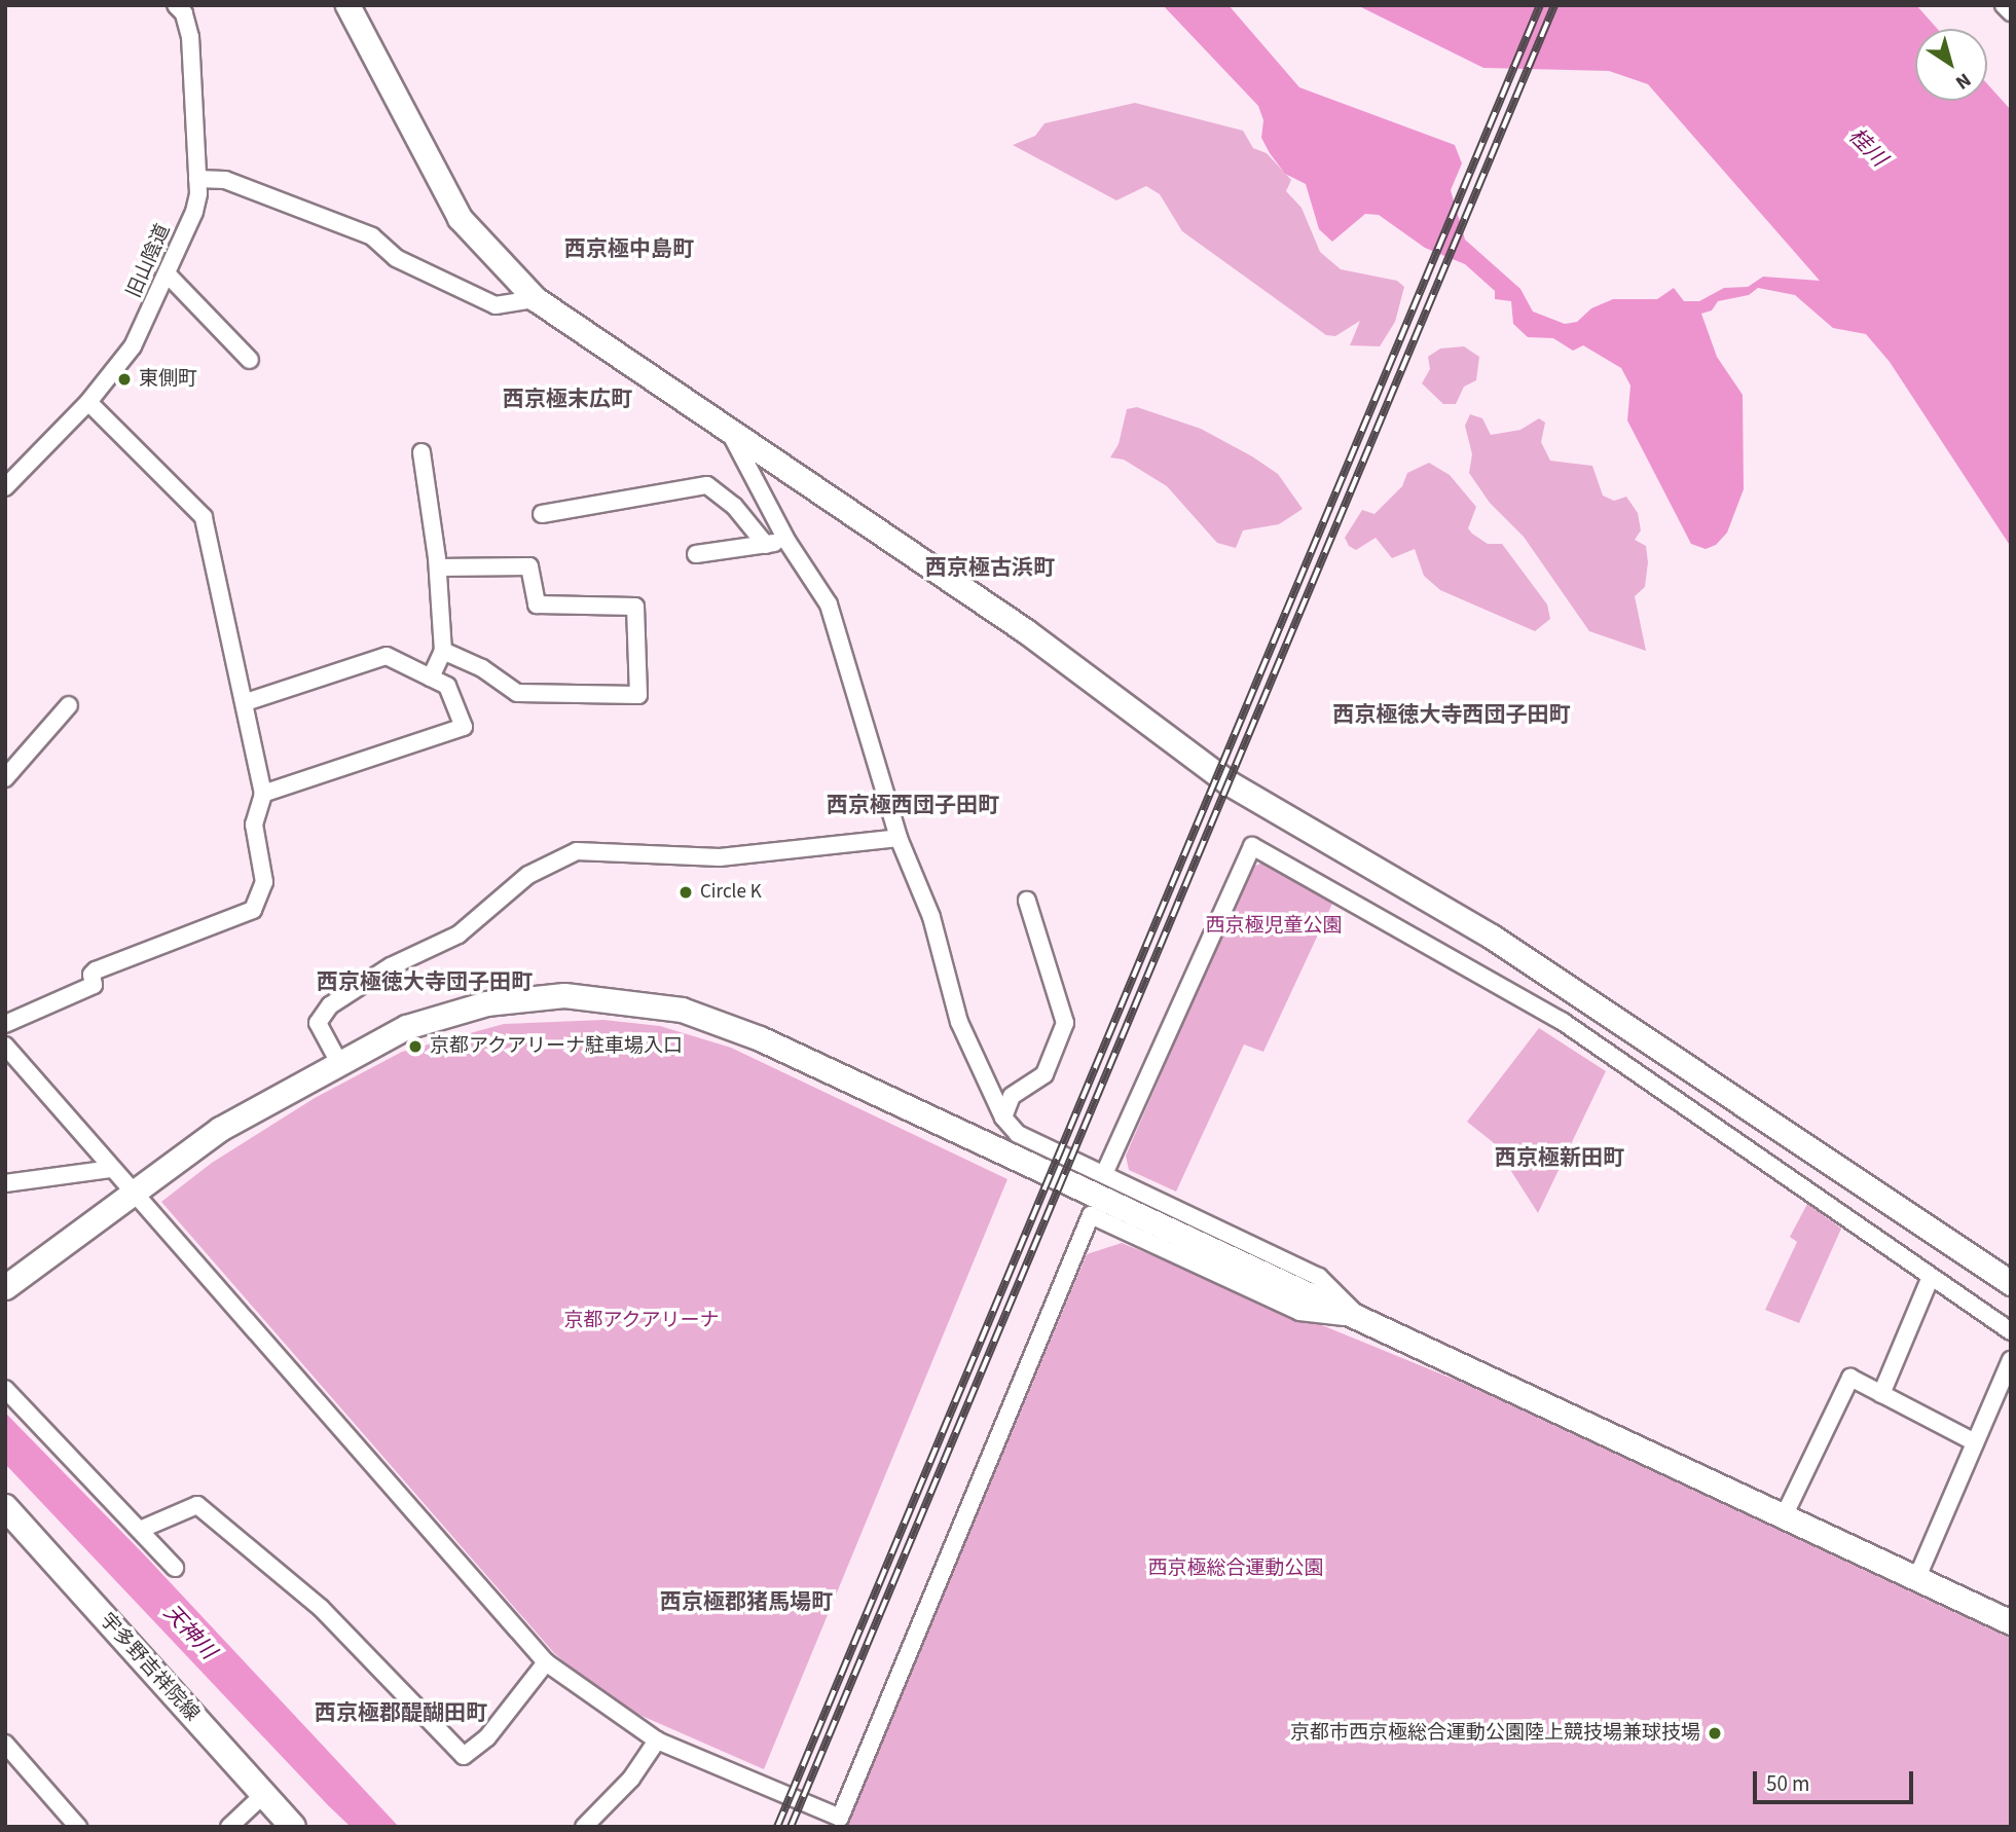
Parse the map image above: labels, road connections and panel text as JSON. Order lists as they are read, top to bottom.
{
  "streets": {
    "main road": ["宇多野吉祥院線"],
    "street": ["旧山陰道"]
  },
  "districts": [
    "西京極中島町",
    "西京極末広町",
    "西京極古浜町",
    "西京極徳大寺西団子田町",
    "西京極西団子田町",
    "西京極徳大寺団子田町",
    "西京極新田町",
    "西京極郡猪馬場町",
    "西京極郡醍醐田町"
  ],
  "water": ["桂川", "天神川"],
  "parks": ["西京極児童公園", "京都アクアリーナ", "西京極総合運動公園"],
  "places": [
    "東側町",
    "Circle K",
    "京都アクアリーナ駐車場入口",
    "京都市西京極総合運動公園陸上競技場兼球技場"
  ],
  "scale_bar": "50 m",
  "north": "bottom right"
}
